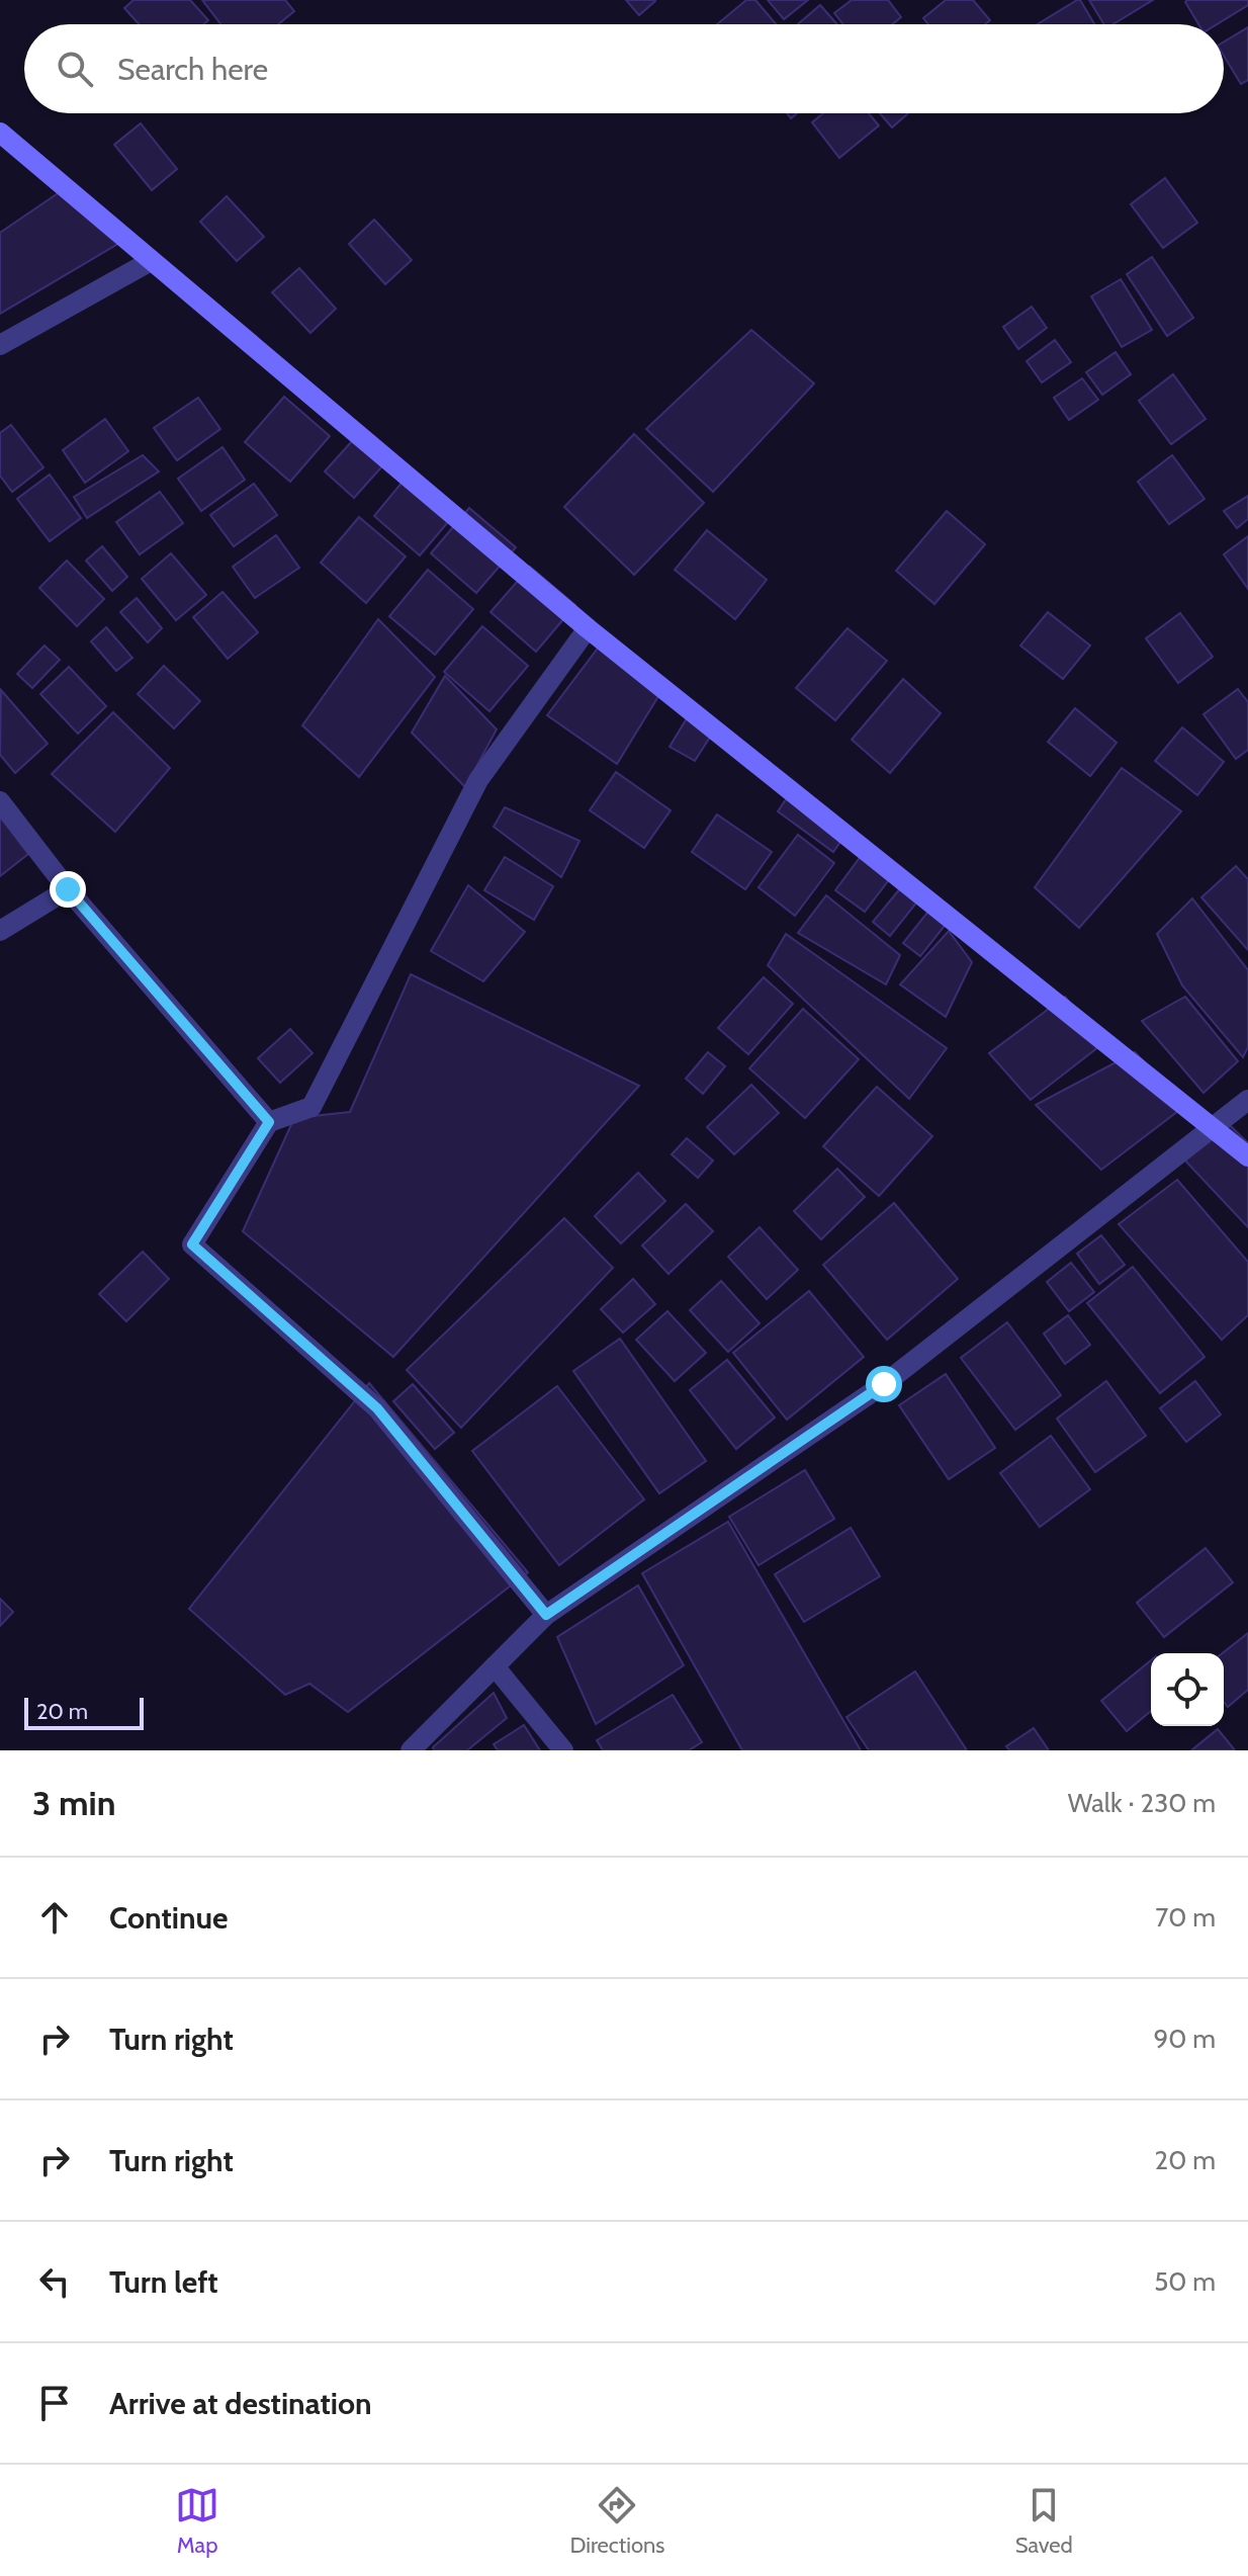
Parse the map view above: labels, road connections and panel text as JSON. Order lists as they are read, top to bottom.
{
  "scale_bar": "20 m",
  "page": {
    "search": "Search here",
    "scale": "20 m",
    "heading": ["3 min", "Walk · 230 m"],
    "list": [
      ["Continue", "70 m"],
      ["Turn right", "90 m"],
      ["Turn right", "20 m"],
      ["Turn left", "50 m"],
      "Arrive at destination"
    ],
    "nav": ["Map", "Directions", "Saved"]
  }
}
